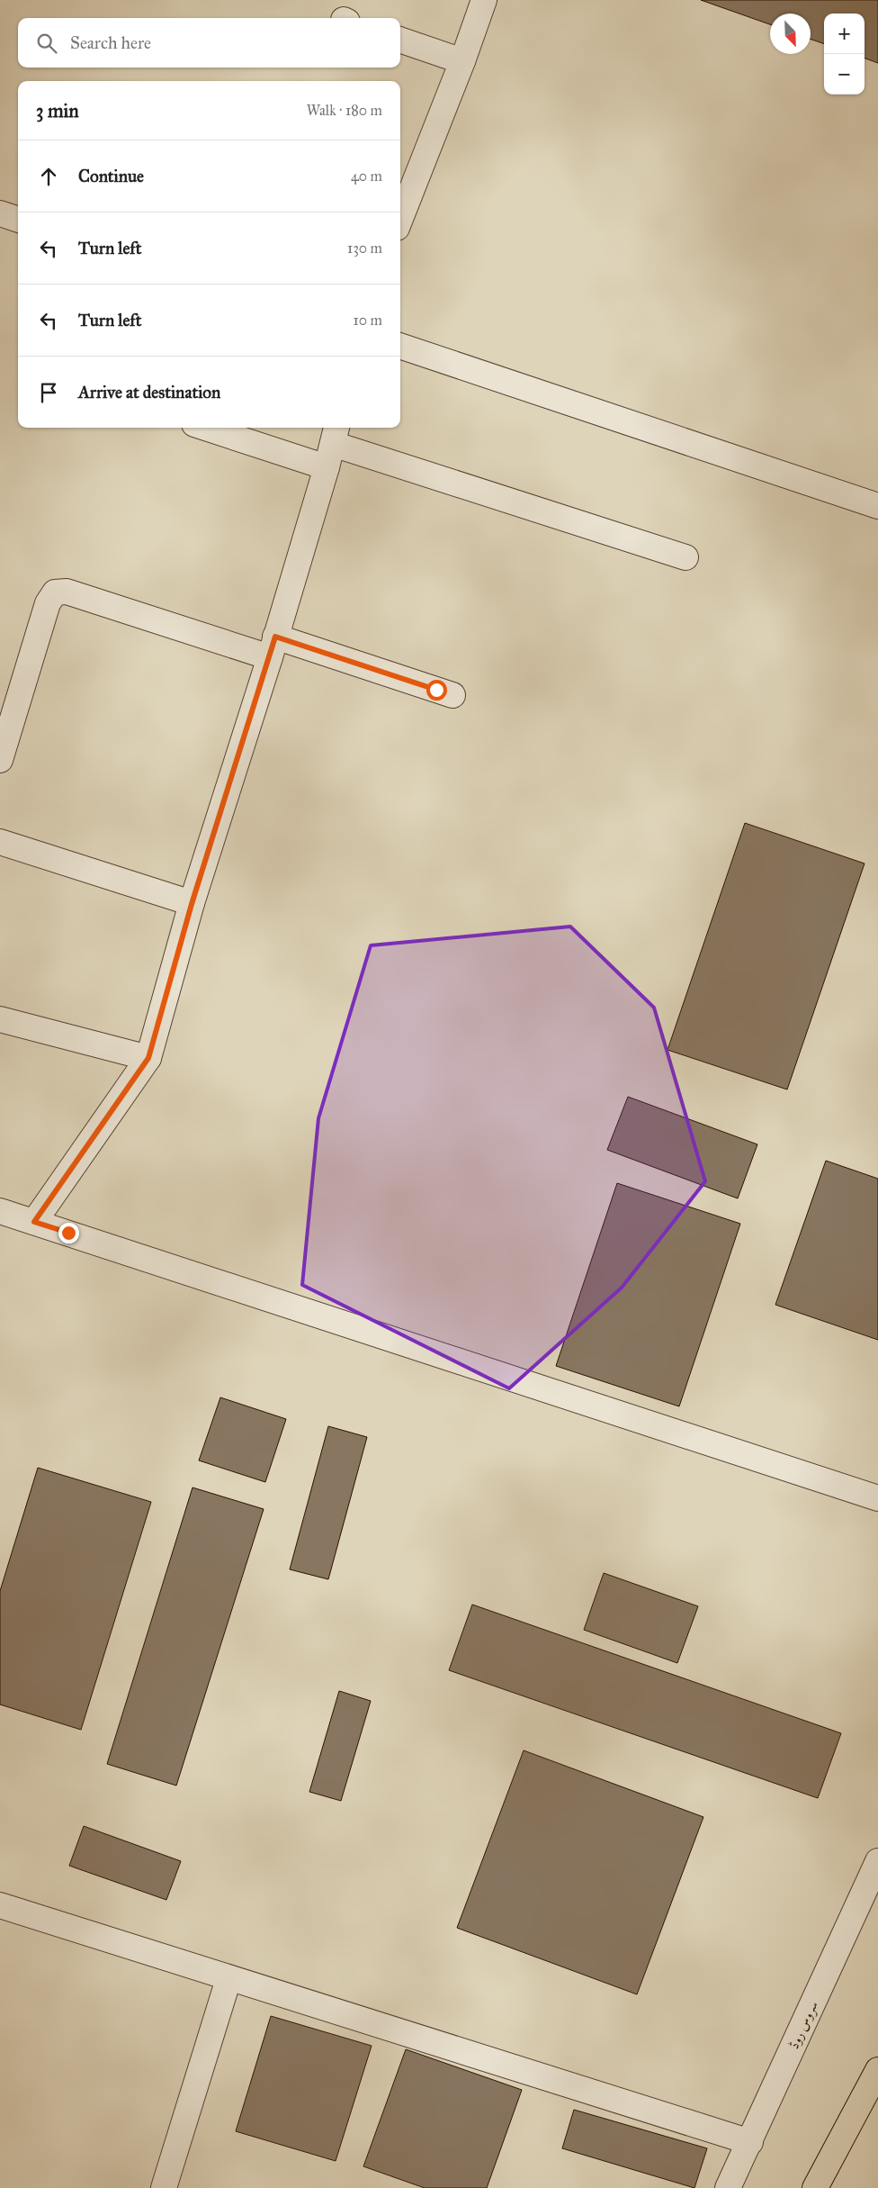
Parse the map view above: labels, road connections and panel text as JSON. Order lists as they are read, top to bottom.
{
  "streets": {
    "street": ["سروس روڈ"]
  },
  "north": "bottom right",
  "page": {
    "map_buttons": ["+", "−"],
    "search": "Search here",
    "heading": ["3 min", "Walk · 180 m"],
    "list": [
      ["Continue", "40 m"],
      ["Turn left", "130 m"],
      ["Turn left", "10 m"],
      "Arrive at destination"
    ]
  }
}
